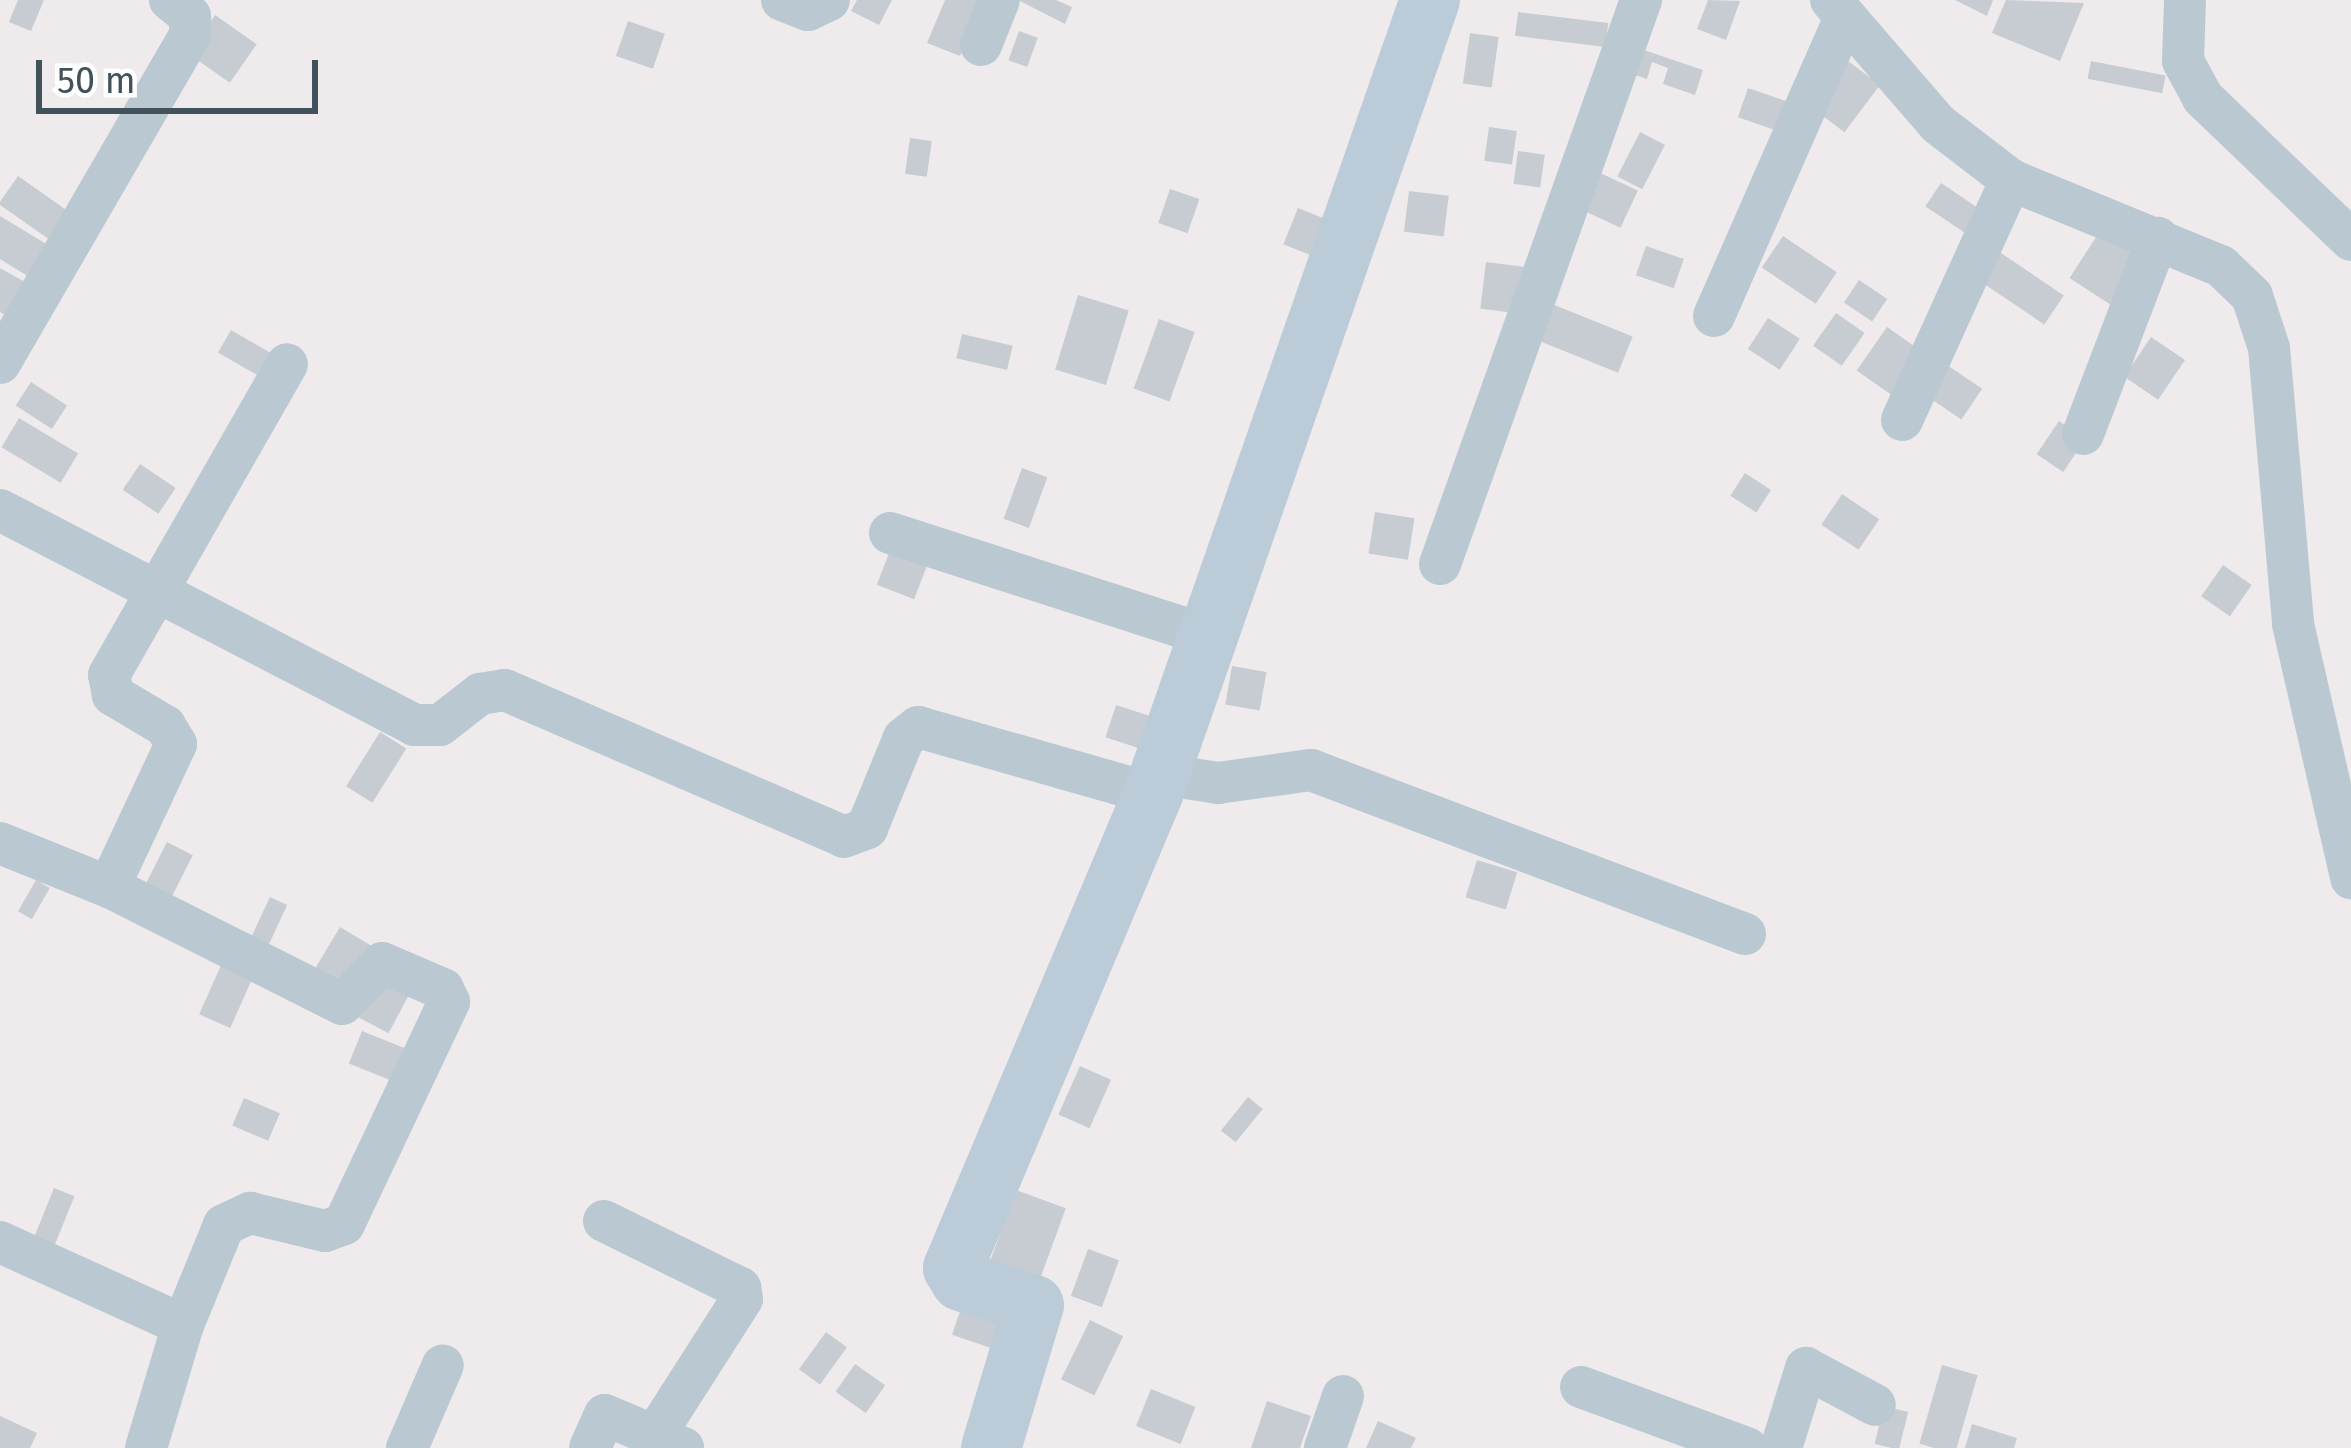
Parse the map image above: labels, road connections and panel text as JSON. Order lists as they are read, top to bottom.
{
  "scale_bar": "50 m"
}
